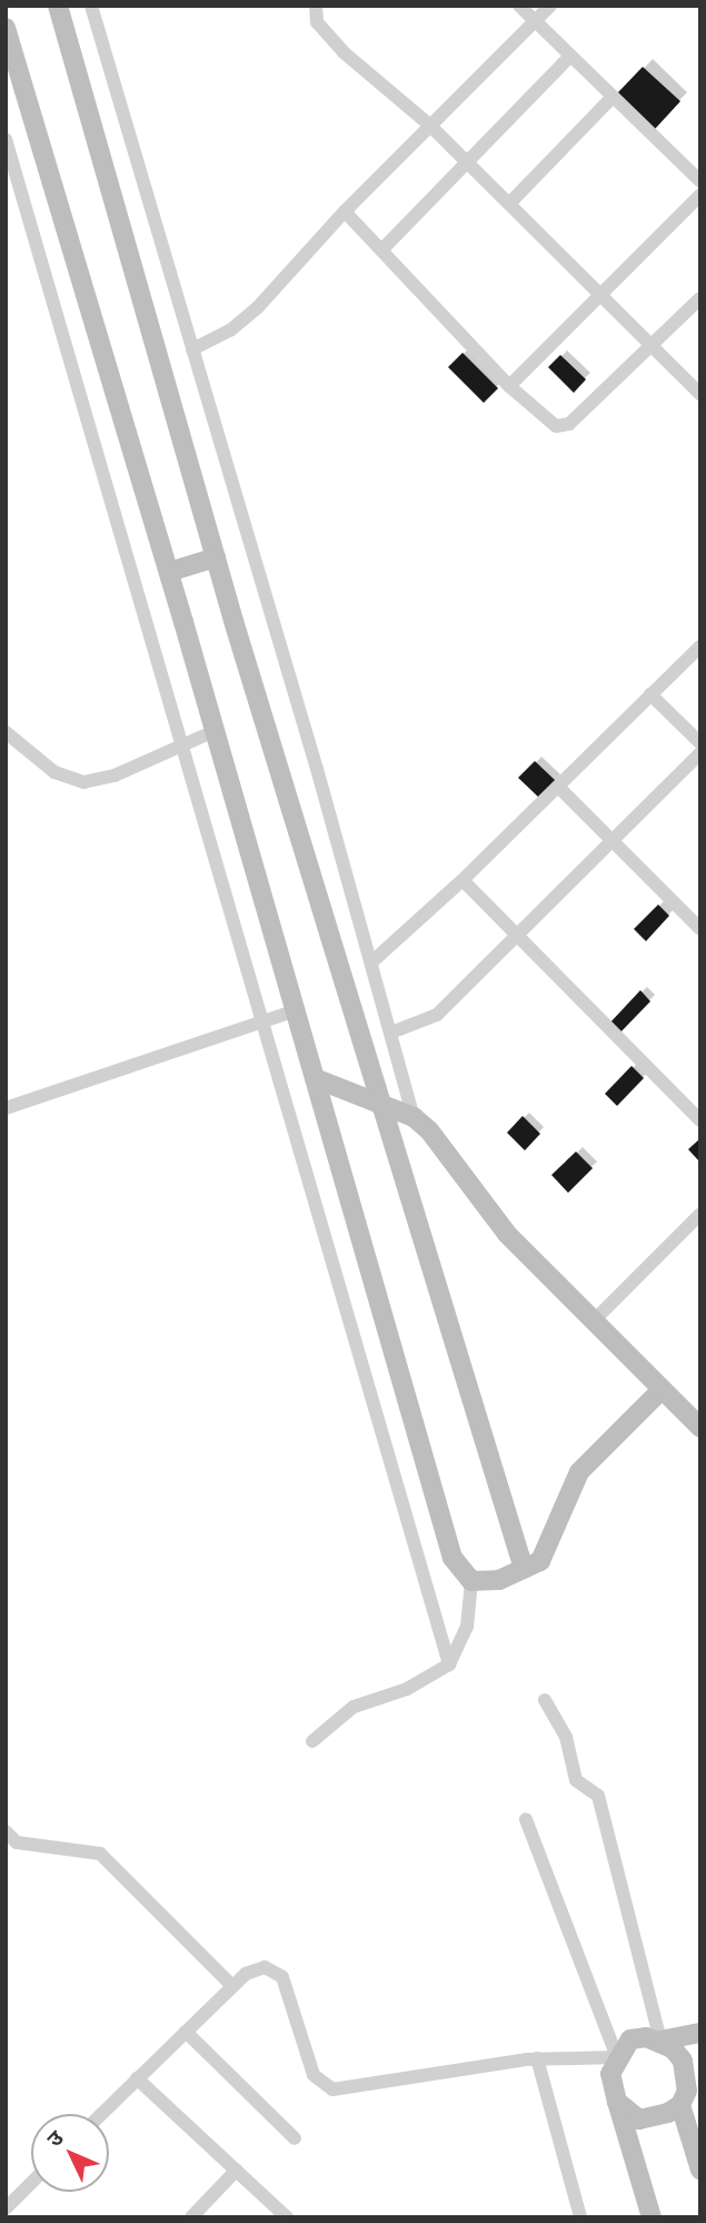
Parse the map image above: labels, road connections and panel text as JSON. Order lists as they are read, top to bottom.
{
  "north": "top left"
}
